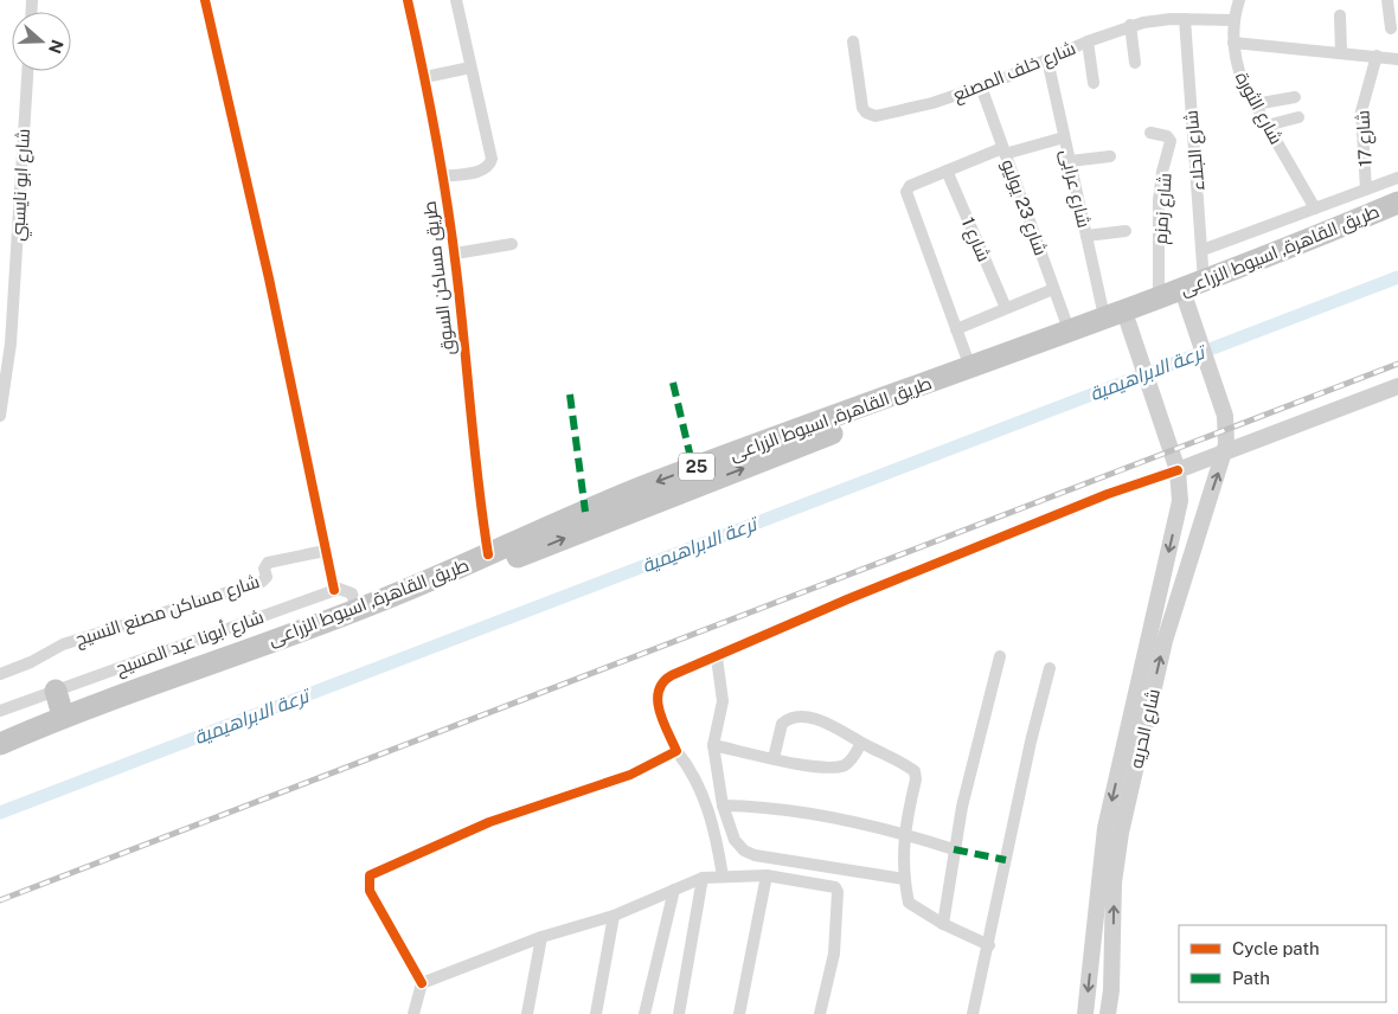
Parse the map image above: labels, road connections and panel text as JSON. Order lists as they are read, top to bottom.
{
  "streets": {
    "highway": ["طريق القاهرة, اسيوط الزراعى", "25"],
    "main road": ["شارع الحريه"],
    "street": [
      "شارع خلف المصنع",
      "شارع الثورة",
      "شارع 17",
      "شارع الجلاء",
      "شارع ابو نايسبي",
      "شارع عرابى",
      "شارع 23 يوليو",
      "شارع زمزم",
      "شارع 1",
      "طريق مساكن السوق",
      "شارع مساكن مصنع النسيج",
      "شارع أبونا عبد المسيح"
    ]
  },
  "crossings": [
    ["شارع خلف المصنع", "شارع الثورة"],
    ["شارع خلف المصنع", "شارع الجلاء"],
    ["شارع خلف المصنع", "شارع عرابى"],
    ["شارع خلف المصنع", "شارع 23 يوليو"],
    ["شارع الجلاء", "طريق القاهرة, اسيوط الزراعى"],
    ["شارع عرابى", "طريق القاهرة, اسيوط الزراعى"],
    ["شارع 23 يوليو", "طريق القاهرة, اسيوط الزراعى"],
    ["شارع زمزم", "طريق القاهرة, اسيوط الزراعى"],
    ["طريق القاهرة, اسيوط الزراعى", "طريق مساكن السوق"],
    ["طريق القاهرة, اسيوط الزراعى", "شارع الحريه"]
  ],
  "water": ["ترعة الابراهيمية"],
  "legend": ["Cycle path", "Path"],
  "north": "right"
}
